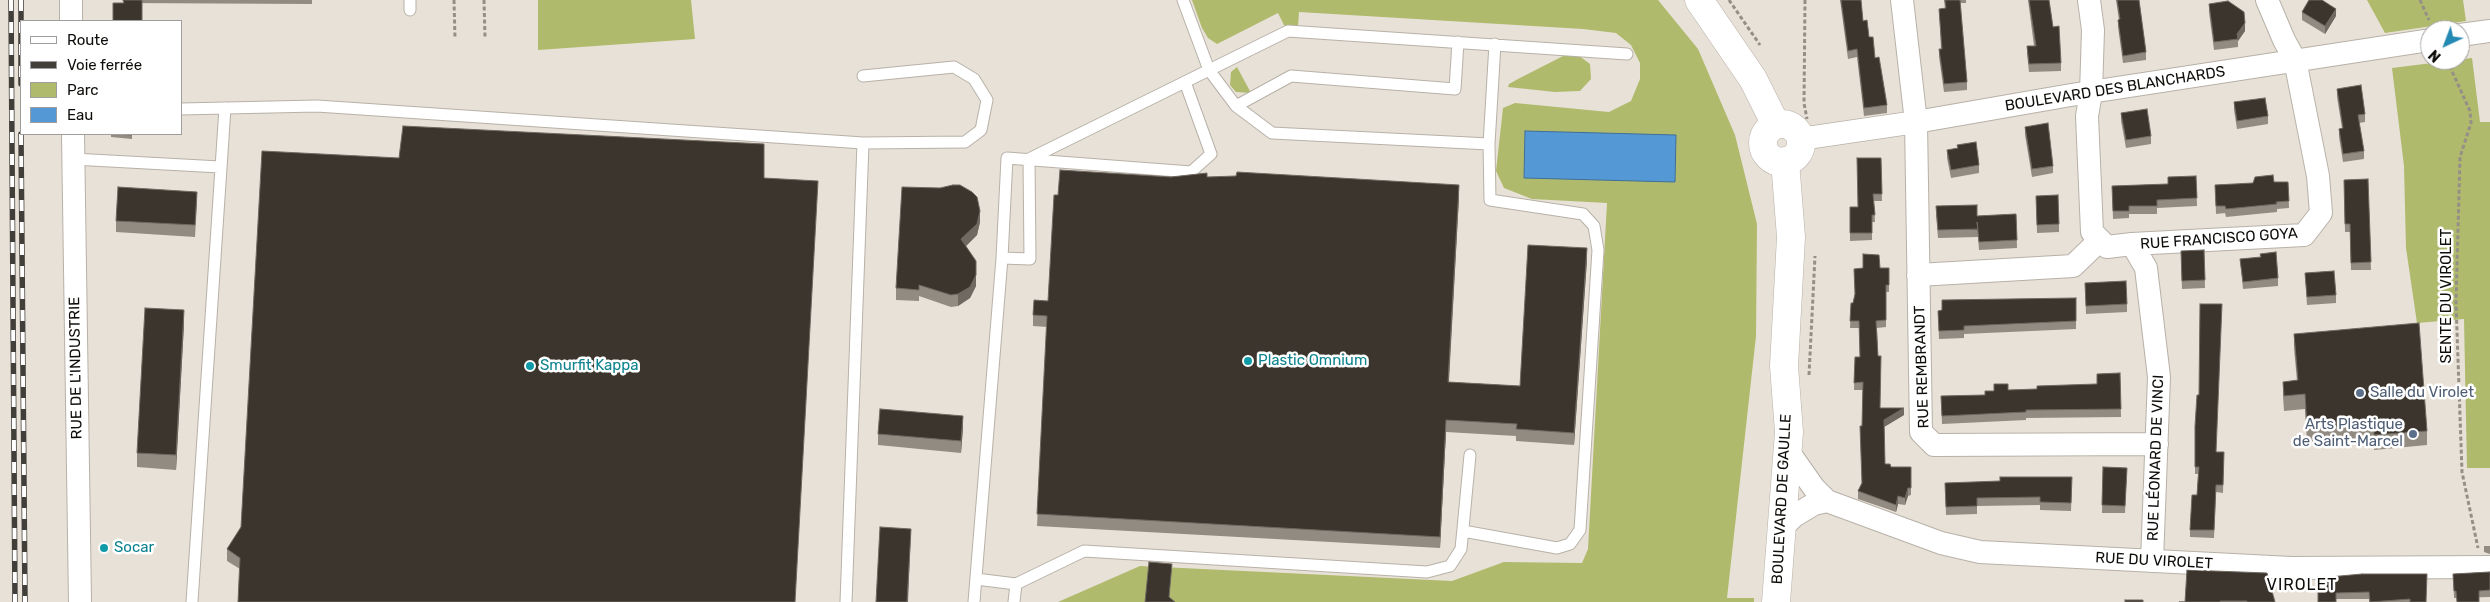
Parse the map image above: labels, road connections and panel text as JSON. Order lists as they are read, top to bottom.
{
  "streets": {
    "main road": ["BOULEVARD DE GAULLE"],
    "street": [
      "BOULEVARD DES BLANCHARDS",
      "RUE FRANCISCO GOYA",
      "RUE REMBRANDT",
      "RUE DE L'INDUSTRIE",
      "RUE LÉONARD DE VINCI",
      "RUE DU VIROLET"
    ],
    "path": ["SENTE DU VIROLET"]
  },
  "crossings": [
    ["BOULEVARD DES BLANCHARDS", "RUE FRANCISCO GOYA"],
    ["BOULEVARD DES BLANCHARDS", "RUE REMBRANDT"],
    ["BOULEVARD DES BLANCHARDS", "BOULEVARD DE GAULLE"],
    ["RUE FRANCISCO GOYA", "RUE LÉONARD DE VINCI"],
    ["SENTE DU VIROLET", "RUE DU VIROLET"],
    ["RUE REMBRANDT", "RUE LÉONARD DE VINCI"],
    ["RUE LÉONARD DE VINCI", "RUE DU VIROLET"],
    ["BOULEVARD DE GAULLE", "RUE DU VIROLET"]
  ],
  "districts": ["VIROLET"],
  "places": [
    "Plastic Omnium",
    "Smurfit Kappa",
    "Salle du Virolet",
    "Arts Plastique de Saint-Marcel",
    "Socar"
  ],
  "legend": [
    "Route",
    "Voie ferrée",
    "Parc",
    "Eau"
  ],
  "north": "bottom left"
}
